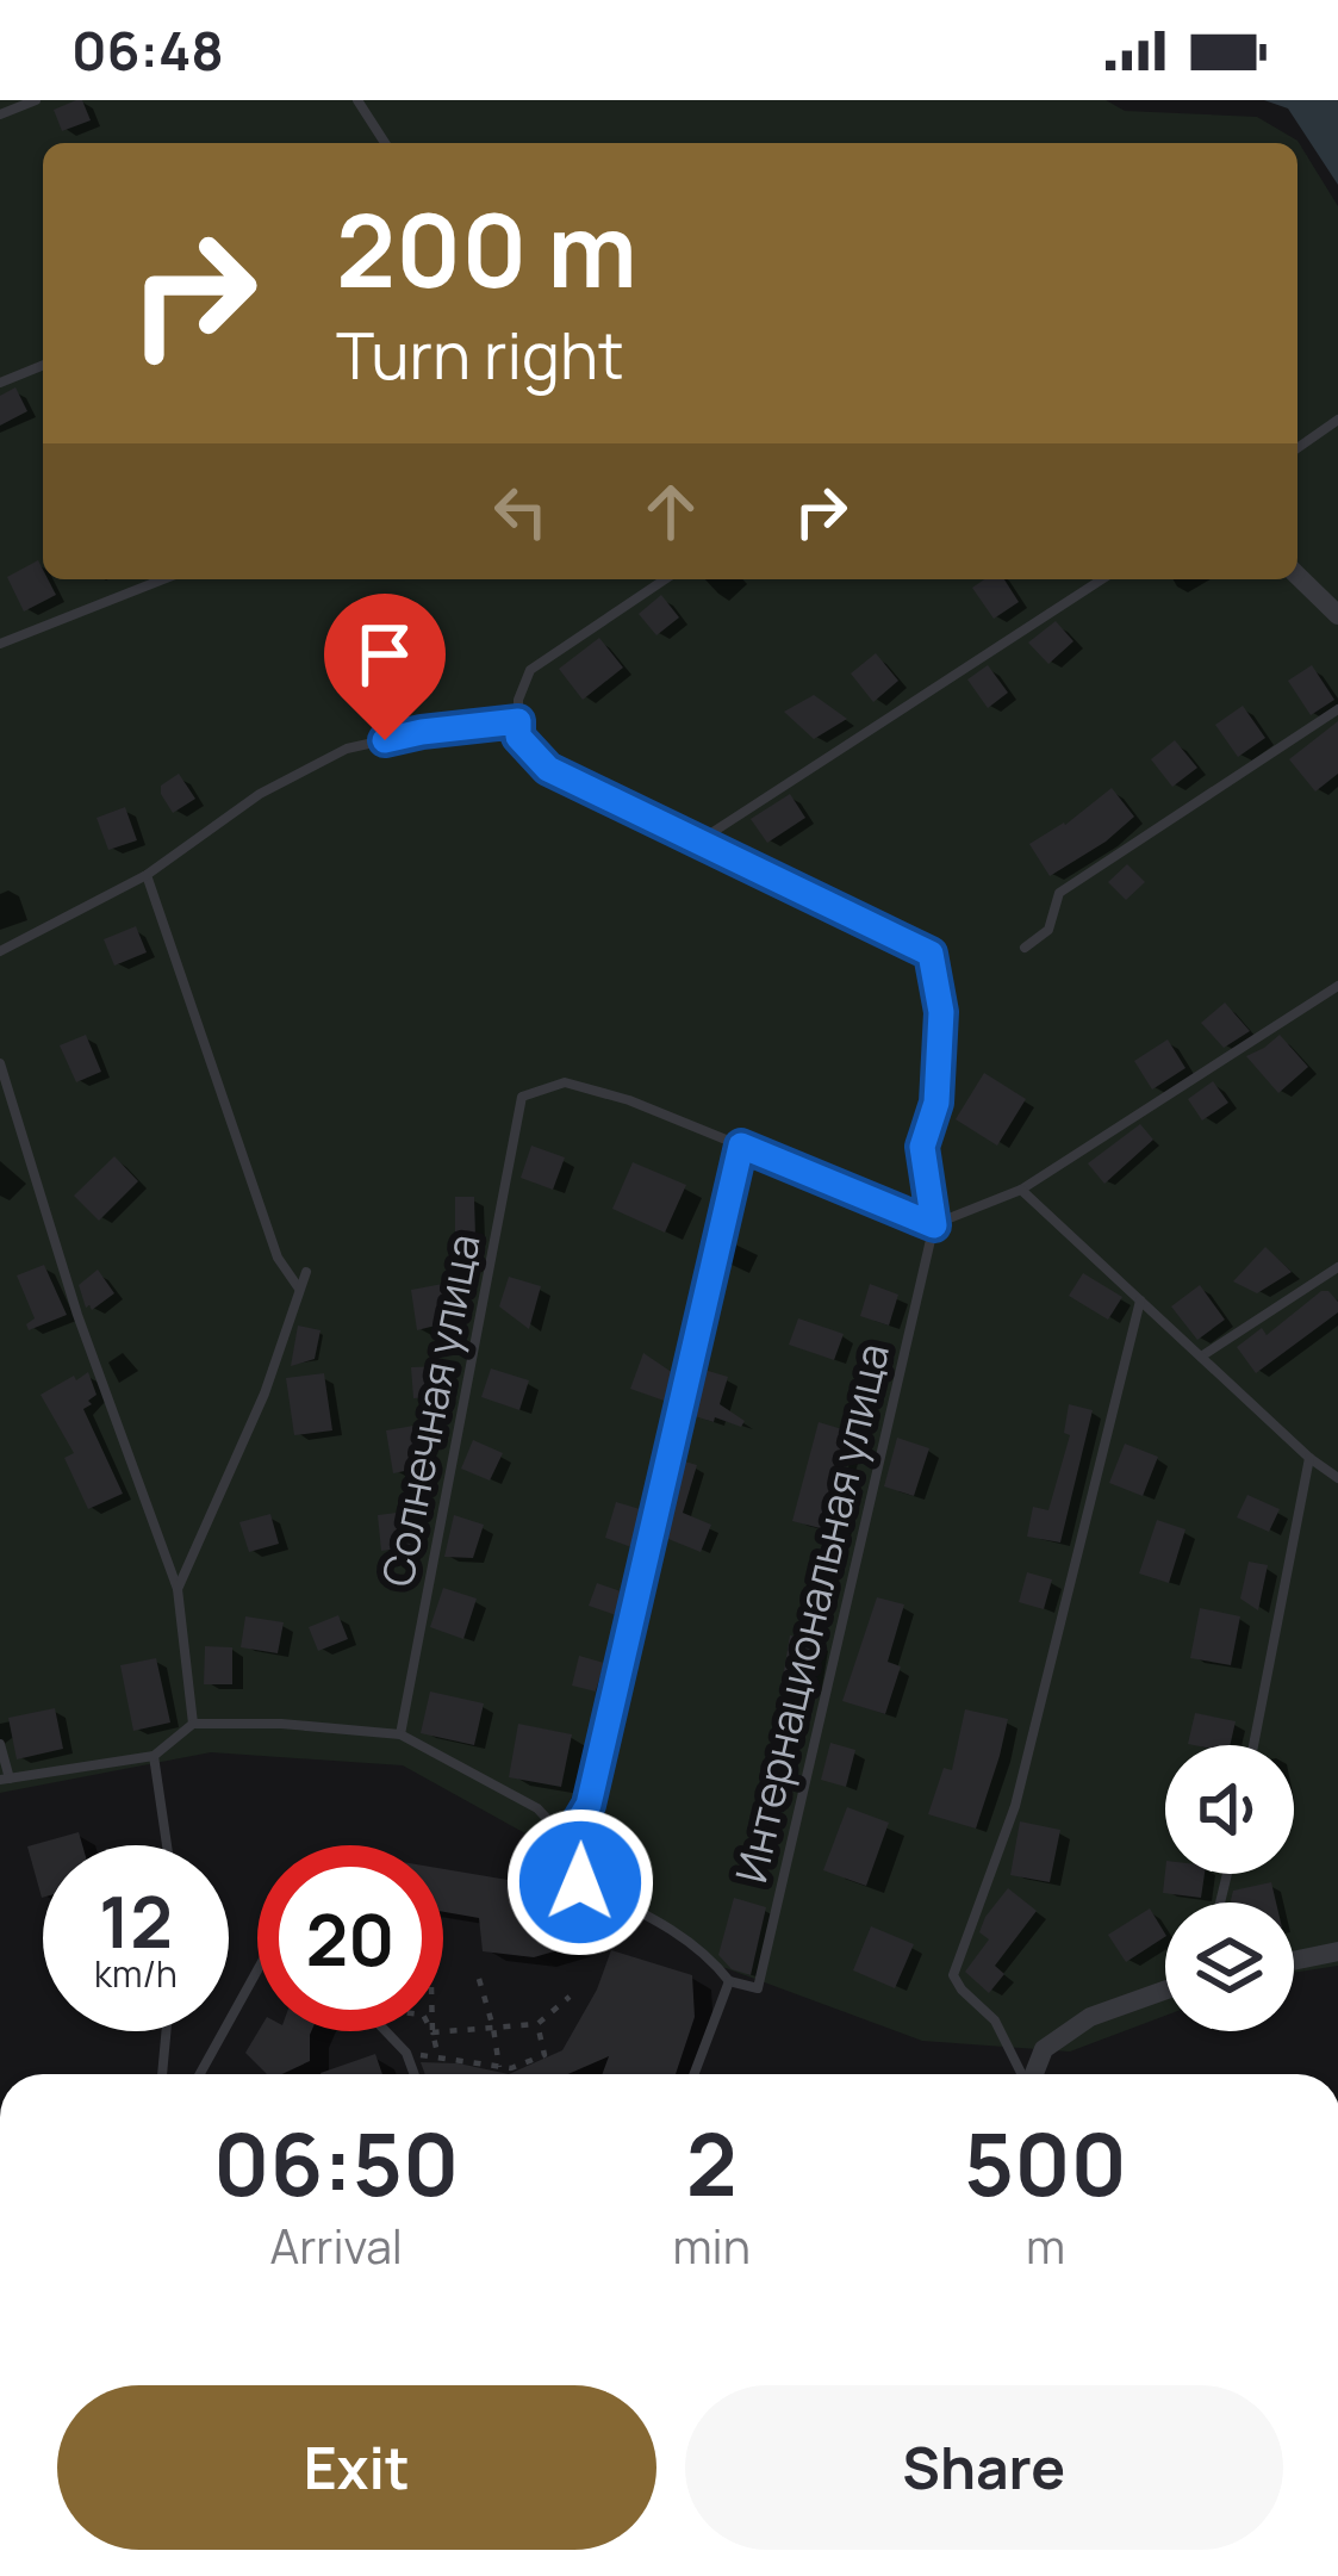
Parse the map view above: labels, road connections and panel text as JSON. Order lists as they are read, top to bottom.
{
  "streets": {
    "lane": ["Солнечная улица", "Интернациональная улица"]
  },
  "page": {
    "status": "06:48",
    "turn": ["200 m", "Turn right"],
    "speed": "12 km/h",
    "limit": "20",
    "eta": [
      "06:50",
      "Arrival",
      "2",
      "min",
      "500",
      "m"
    ],
    "buttons": ["Exit", "Share"]
  }
}
